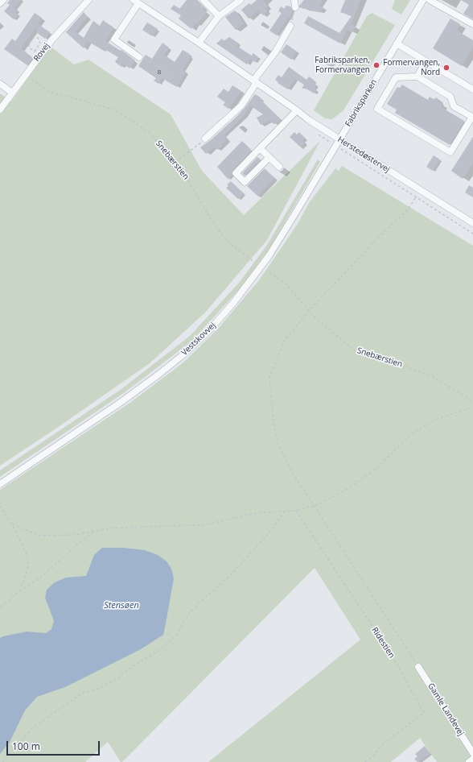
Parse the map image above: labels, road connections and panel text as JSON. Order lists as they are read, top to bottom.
{
  "streets": {
    "street": [
      "Rovej",
      "Fabriksparken",
      "Herstedøstervej",
      "Vestskovvej",
      "Gamle Landevej"
    ],
    "path": ["Snebærstien", "Ridestien"]
  },
  "crossings": [
    ["Rovej", "Snebærstien"],
    ["Fabriksparken", "Herstedøstervej"],
    ["Fabriksparken", "Vestskovvej"],
    ["Herstedøstervej", "Vestskovvej"]
  ],
  "water": ["Stensøen"],
  "places": ["Fabriksparken, Formervangen", "Formervangen, Nord"],
  "house_numbers": ["8"],
  "scale_bar": "100 m"
}
